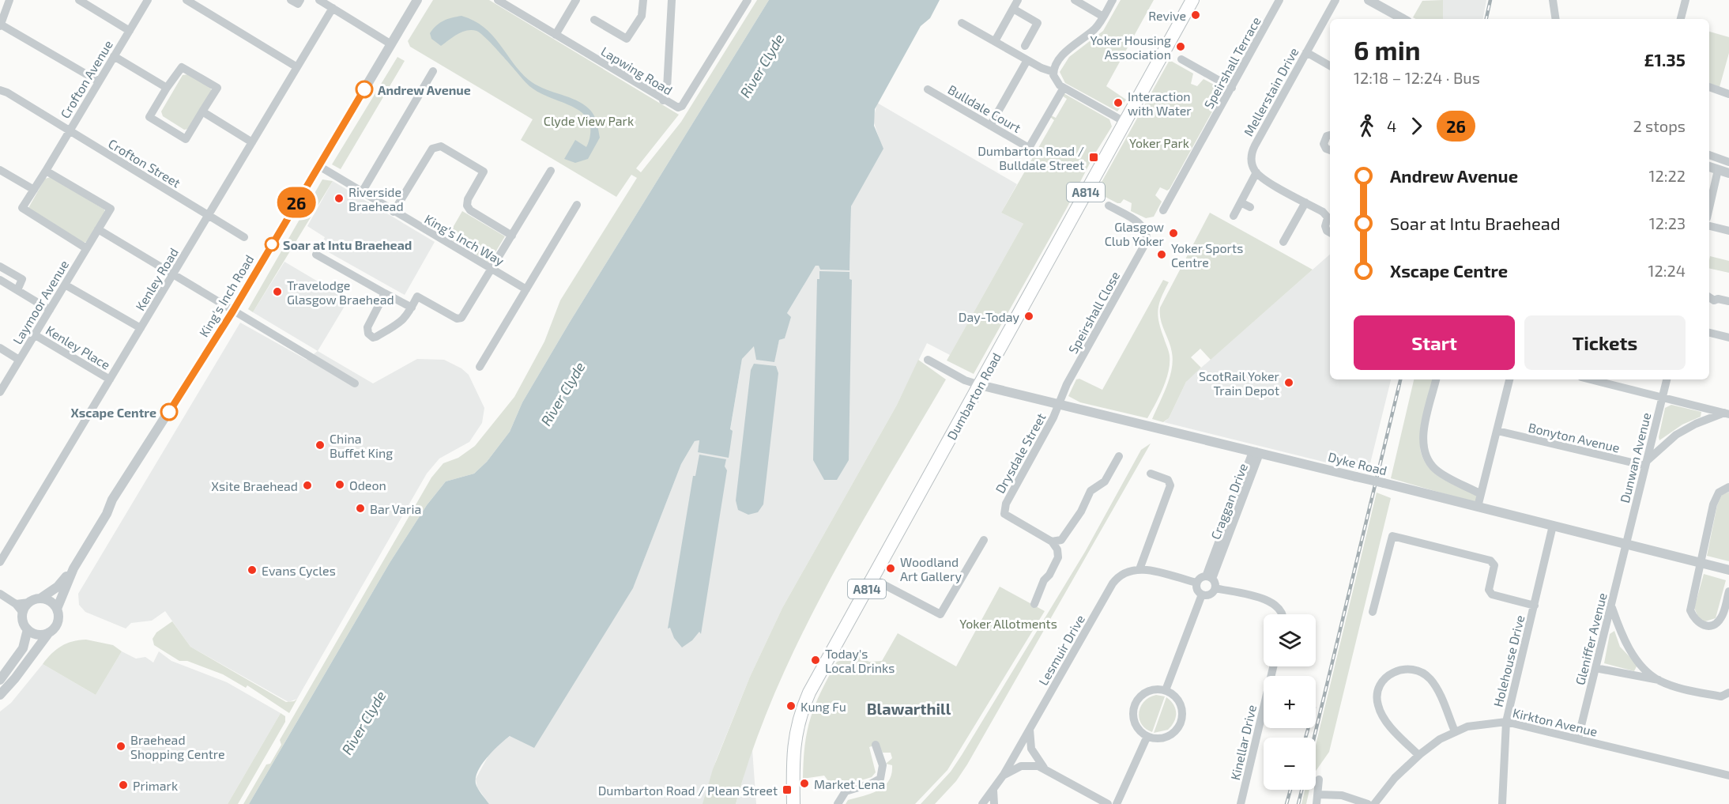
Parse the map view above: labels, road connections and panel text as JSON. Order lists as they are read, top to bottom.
{
  "streets": {
    "main road": ["A814", "Dumbarton Road"],
    "street": [
      "Speirshall Terrace",
      "Lapwing Road",
      "Crofton Avenue",
      "Mellerstain Drive",
      "Bulldale Court",
      "Crofton Street",
      "King's Inch Way",
      "Kenley Road",
      "King's Inch Road",
      "Laymoor Avenue",
      "Speirshall Close",
      "Kenley Place",
      "Bonyton Avenue",
      "Drysdale Street",
      "Dunwan Avenue",
      "Dyke Road",
      "Craggan Drive",
      "Gleniffer Avenue",
      "Lesmuir Drive",
      "Holehouse Drive",
      "Kirkton Avenue",
      "Kinellar Drive"
    ]
  },
  "crossings": [
    ["Crofton Avenue", "Crofton Street"],
    ["Crofton Avenue", "Laymoor Avenue"],
    ["Crofton Street", "Kenley Road"],
    ["King's Inch Way", "King's Inch Road"],
    ["Kenley Road", "Kenley Place"],
    ["Laymoor Avenue", "Kenley Place"],
    ["Speirshall Close", "Drysdale Street"],
    ["Speirshall Close", "Dyke Road"],
    ["Dumbarton Road", "Dyke Road"],
    ["Bonyton Avenue", "Dunwan Avenue"],
    ["Drysdale Street", "Dyke Road"],
    ["Dunwan Avenue", "Dyke Road"],
    ["Dunwan Avenue", "Gleniffer Avenue"],
    ["Dyke Road", "Craggan Drive"],
    ["Dyke Road", "Gleniffer Avenue"],
    ["Dyke Road", "Holehouse Drive"],
    ["Gleniffer Avenue", "Kirkton Avenue"],
    ["Holehouse Drive", "Kirkton Avenue"]
  ],
  "districts": ["Blawarthill"],
  "water": ["River Clyde"],
  "parks": ["Clyde View Park", "Yoker Park", "Yoker Allotments"],
  "places": {
    "other": [
      "Revive",
      "Yoker Housing Association",
      "Andrew Avenue",
      "Interaction with Water",
      "Riverside Braehead",
      "Glasgow Club Yoker",
      "Soar at Intu Braehead",
      "Yoker Sports Centre",
      "Travelodge Glasgow Braehead",
      "Day-Today",
      "ScotRail Yoker Train Depot",
      "Xscape Centre",
      "China Buffet King",
      "Odeon",
      "Xsite Braehead",
      "Bar Varia",
      "Woodland Art Gallery",
      "Evans Cycles",
      "Today's Local Drinks",
      "Kung Fu",
      "Braehead Shopping Centre",
      "Market Lena",
      "Primark"
    ],
    "transit": ["Dumbarton Road / Bulldale Street", "Dumbarton Road / Plean Street"]
  },
  "lines": ["bus line 26"],
  "page": {
    "on_map": "26",
    "heading": ["6 min", "12:18 – 12:24 · Bus", "£1.35"],
    "legs": ["4", "26", "2 stops"],
    "list": [
      {
        "name": "Andrew Avenue",
        "value": "12:22"
      },
      {
        "name": "Soar at Intu Braehead",
        "value": "12:23"
      },
      {
        "name": "Xscape Centre",
        "value": "12:24"
      }
    ],
    "buttons": ["Start", "Tickets"],
    "map_buttons": ["+", "−"]
  }
}
